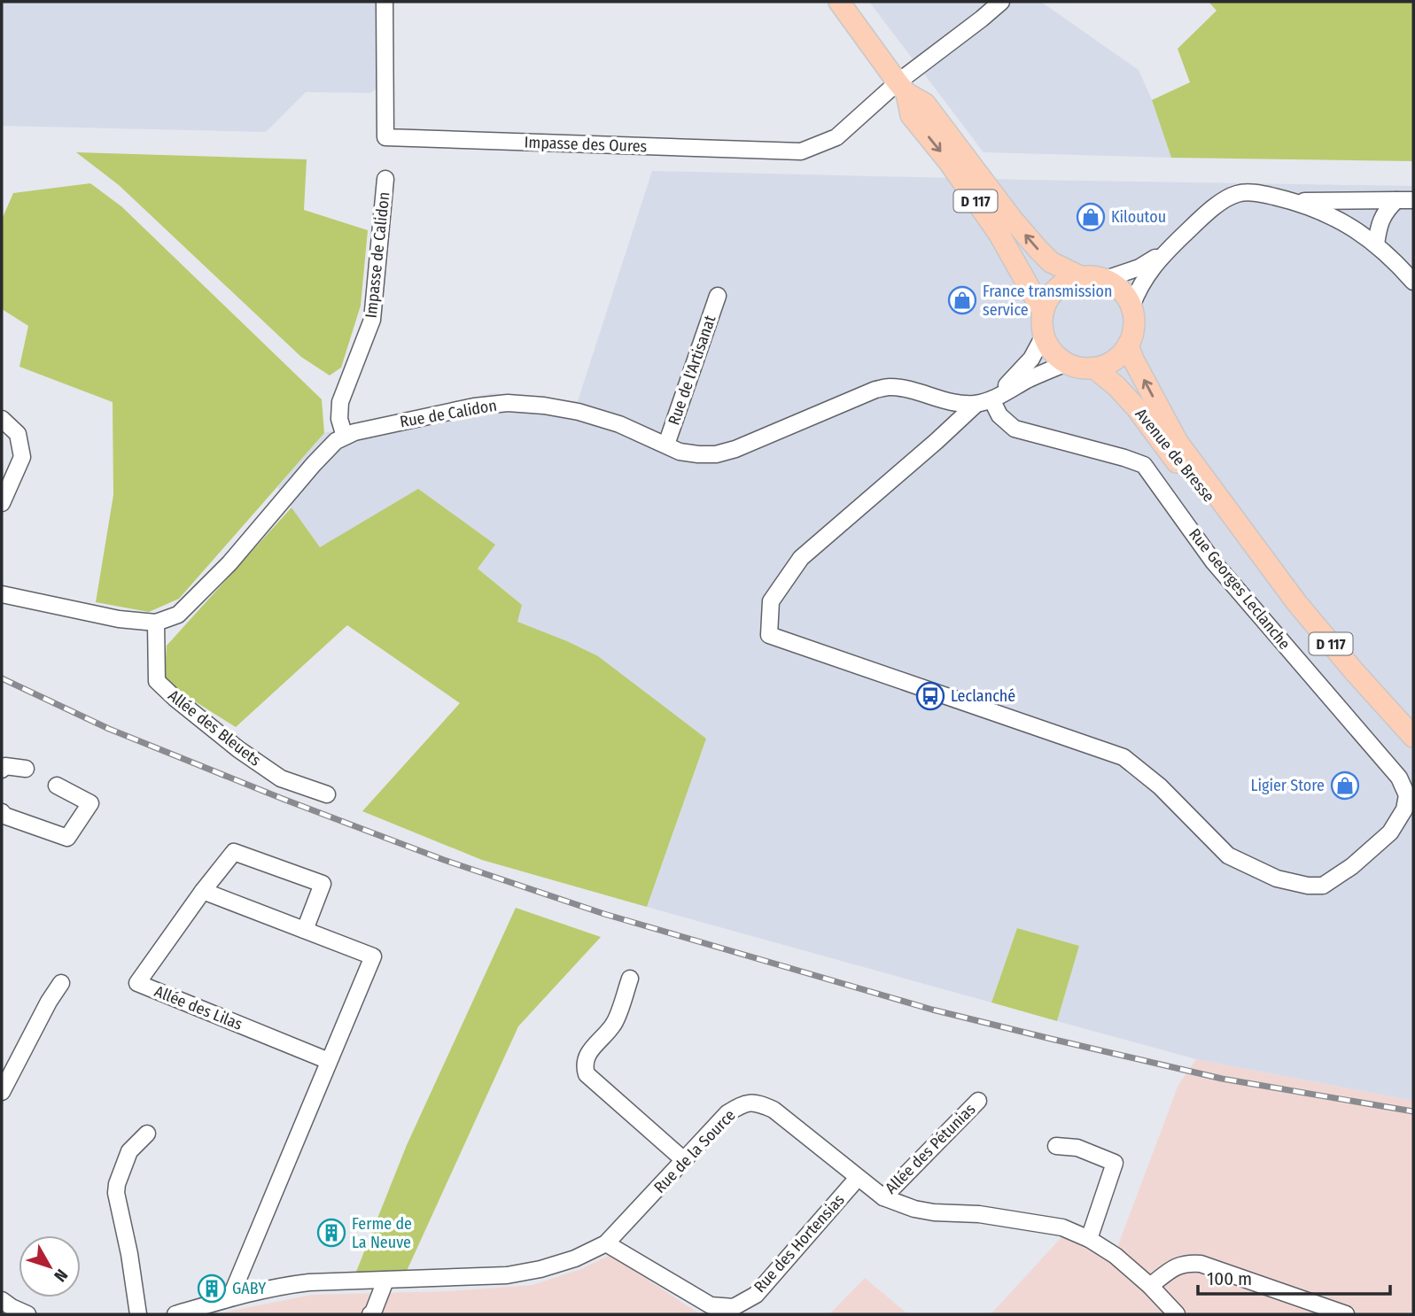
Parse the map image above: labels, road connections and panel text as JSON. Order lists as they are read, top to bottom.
{
  "streets": {
    "main road": ["D 117", "Avenue de Bresse"],
    "street": [
      "Impasse des Oures",
      "Impasse de Calidon",
      "Rue de l'Artisanat",
      "Rue de Calidon",
      "Rue Georges Leclanche",
      "Allée des Bleuets",
      "Allée des Lilas",
      "Allée des Pétunias",
      "Rue de la Source",
      "Rue des Hortensias"
    ]
  },
  "crossings": [
    ["Impasse des Oures", "D 117"],
    ["D 117", "Avenue de Bresse"],
    ["Impasse de Calidon", "Rue de Calidon"],
    ["Rue de l'Artisanat", "Rue de Calidon"],
    ["Rue de Calidon", "Rue Georges Leclanche"],
    ["Rue de Calidon", "Allée des Bleuets"],
    ["Allée des Pétunias", "Rue de la Source"],
    ["Rue de la Source", "Rue des Hortensias"]
  ],
  "places": {
    "shop": ["Kiloutou", "France transmission service", "Ligier Store"],
    "bus stop": ["Leclanché"],
    "building": ["Ferme de La Neuve", "GABY"]
  },
  "scale_bar": "100 m",
  "north": "bottom right"
}
